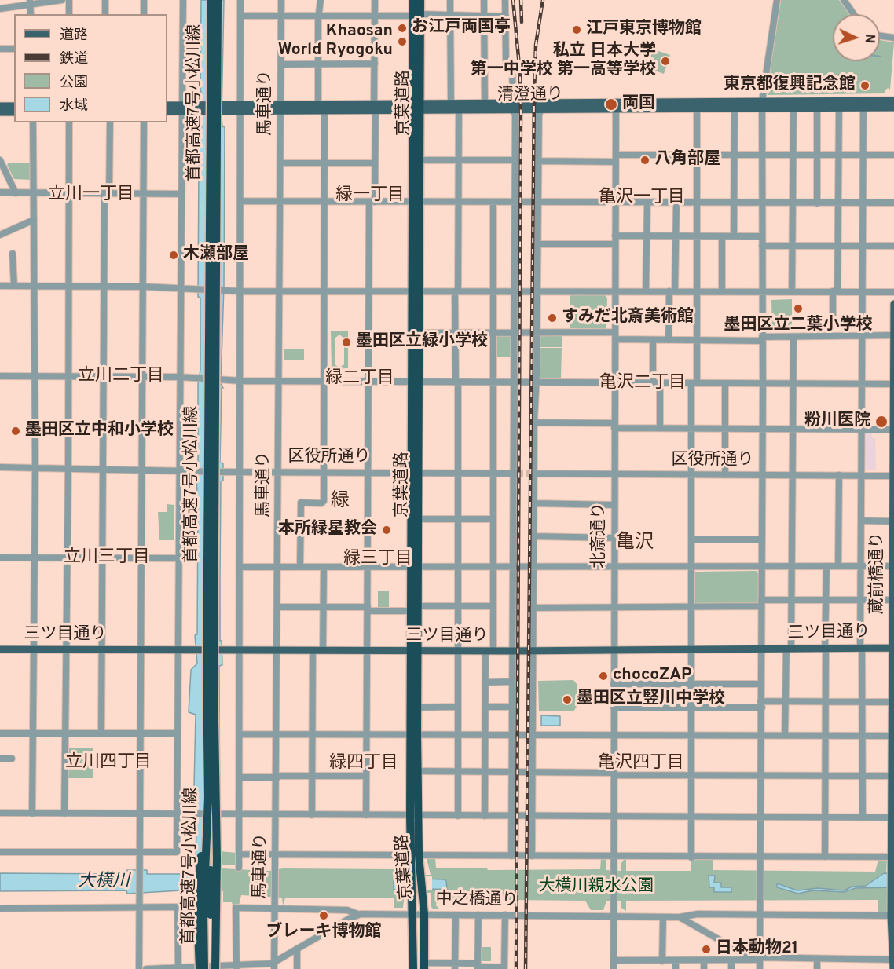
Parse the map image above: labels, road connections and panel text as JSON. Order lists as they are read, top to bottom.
{
  "streets": {
    "highway": ["首都高速7号小松川線", "京葉道路"],
    "main road": ["清澄通り", "蔵前橋通り", "三ツ目通り"],
    "street": [
      "馬車通り",
      "区役所通り",
      "北斎通り",
      "中之橋通り"
    ]
  },
  "crossings": [
    ["清澄通り", "馬車通り"],
    ["清澄通り", "京葉道路"],
    ["清澄通り", "北斎通り"],
    ["馬車通り", "区役所通り"],
    ["馬車通り", "三ツ目通り"],
    ["馬車通り", "中之橋通り"],
    ["京葉道路", "区役所通り"],
    ["京葉道路", "三ツ目通り"],
    ["京葉道路", "中之橋通り"],
    ["区役所通り", "北斎通り"],
    ["区役所通り", "蔵前橋通り"],
    ["北斎通り", "三ツ目通り"],
    ["北斎通り", "中之橋通り"],
    ["蔵前橋通り", "三ツ目通り"],
    ["蔵前橋通り", "中之橋通り"]
  ],
  "districts": [
    "立川一丁目",
    "緑一丁目",
    "亀沢一丁目",
    "立川二丁目",
    "緑二丁目",
    "亀沢二丁目",
    "緑",
    "亀沢",
    "立川三丁目",
    "緑三丁目",
    "立川四丁目",
    "緑四丁目",
    "亀沢四丁目"
  ],
  "water": ["大横川"],
  "parks": ["大横川親水公園"],
  "places": [
    "お江戸両国亭",
    "江戸東京博物館",
    "Khaosan World Ryogoku",
    "私立 日本大学 第一中学校 第一高等学校",
    "東京都復興記念館",
    "両国",
    "八角部屋",
    "木瀬部屋",
    "墨田区立二葉小学校",
    "すみだ北斎美術館",
    "墨田区立緑小学校",
    "粉川医院",
    "墨田区立中和小学校",
    "本所緑星教会",
    "chocoZAP",
    "墨田区立竪川中学校",
    "ブレーキ博物館",
    "日本動物21"
  ],
  "legend": [
    "道路",
    "鉄道",
    "公園",
    "水域"
  ],
  "north": "right"
}
